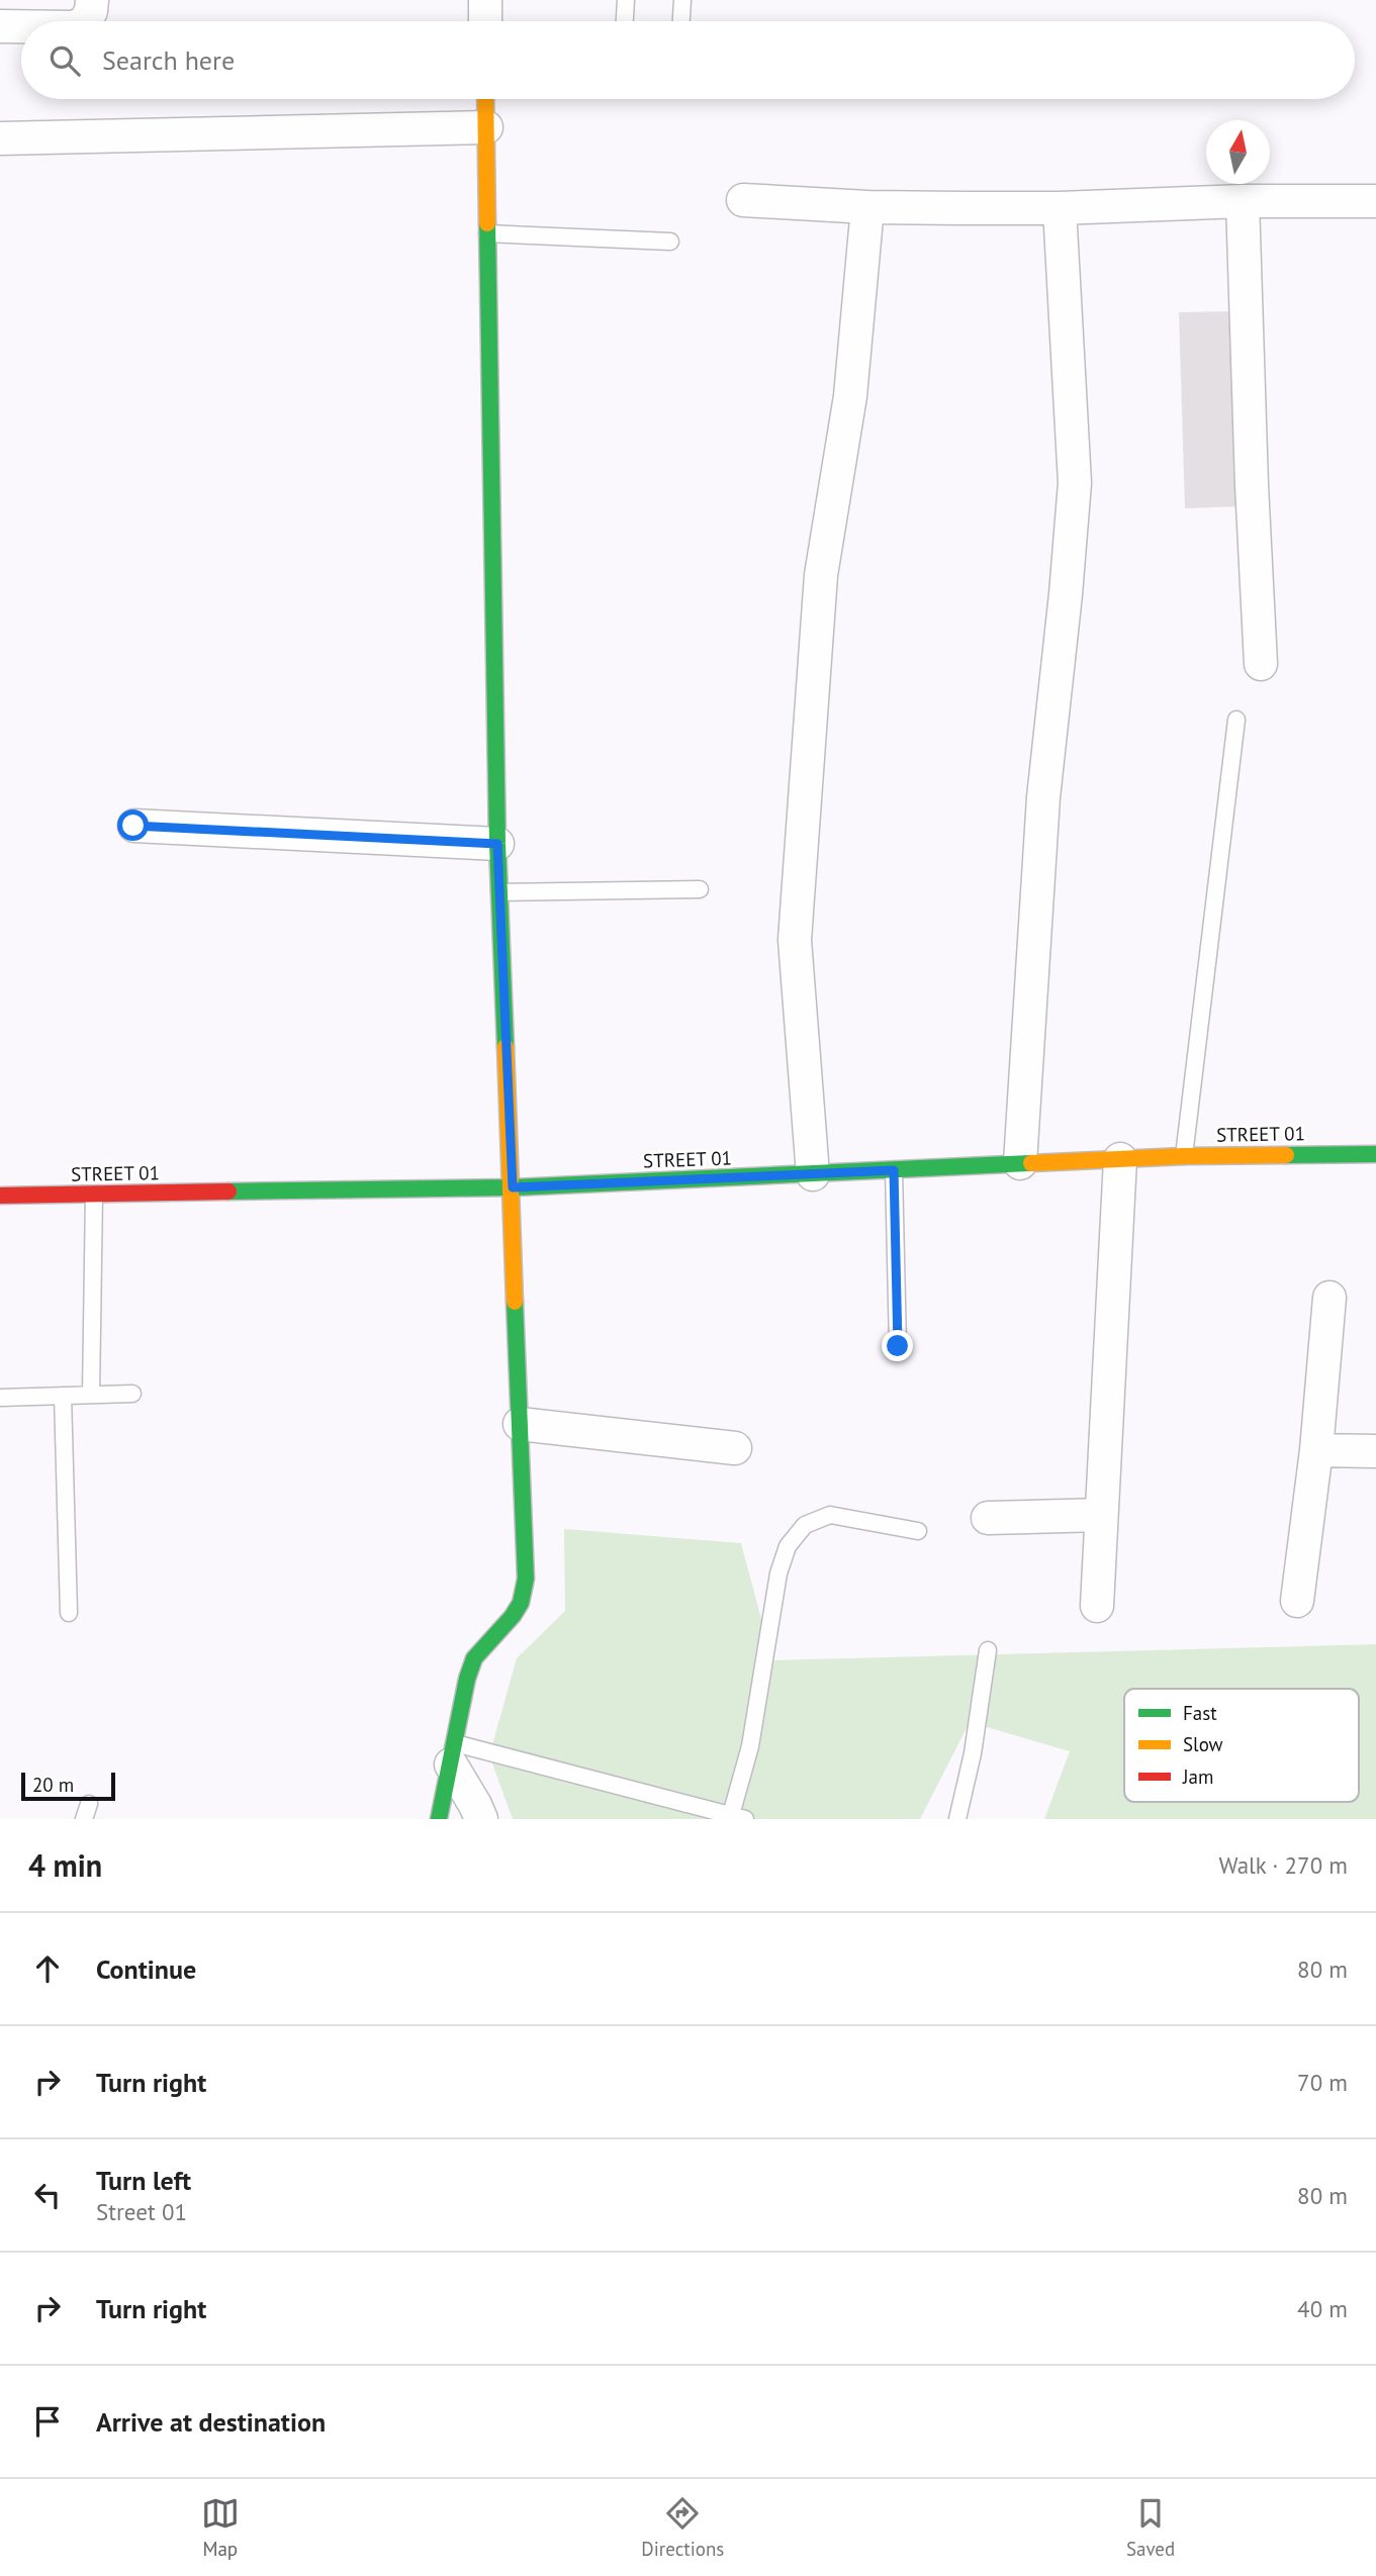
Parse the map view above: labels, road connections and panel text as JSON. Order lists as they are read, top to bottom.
{
  "streets": {
    "street": ["STREET 01"]
  },
  "legend": ["Fast", "Slow", "Jam"],
  "scale_bar": "20 m",
  "north": "top",
  "page": {
    "search": "Search here",
    "scale": "20 m",
    "heading": ["4 min", "Walk · 270 m"],
    "list": [
      ["Continue", "80 m"],
      ["Turn right", "70 m"],
      ["Turn left", "Street 01", "80 m"],
      ["Turn right", "40 m"],
      "Arrive at destination"
    ],
    "nav": ["Map", "Directions", "Saved"]
  }
}
